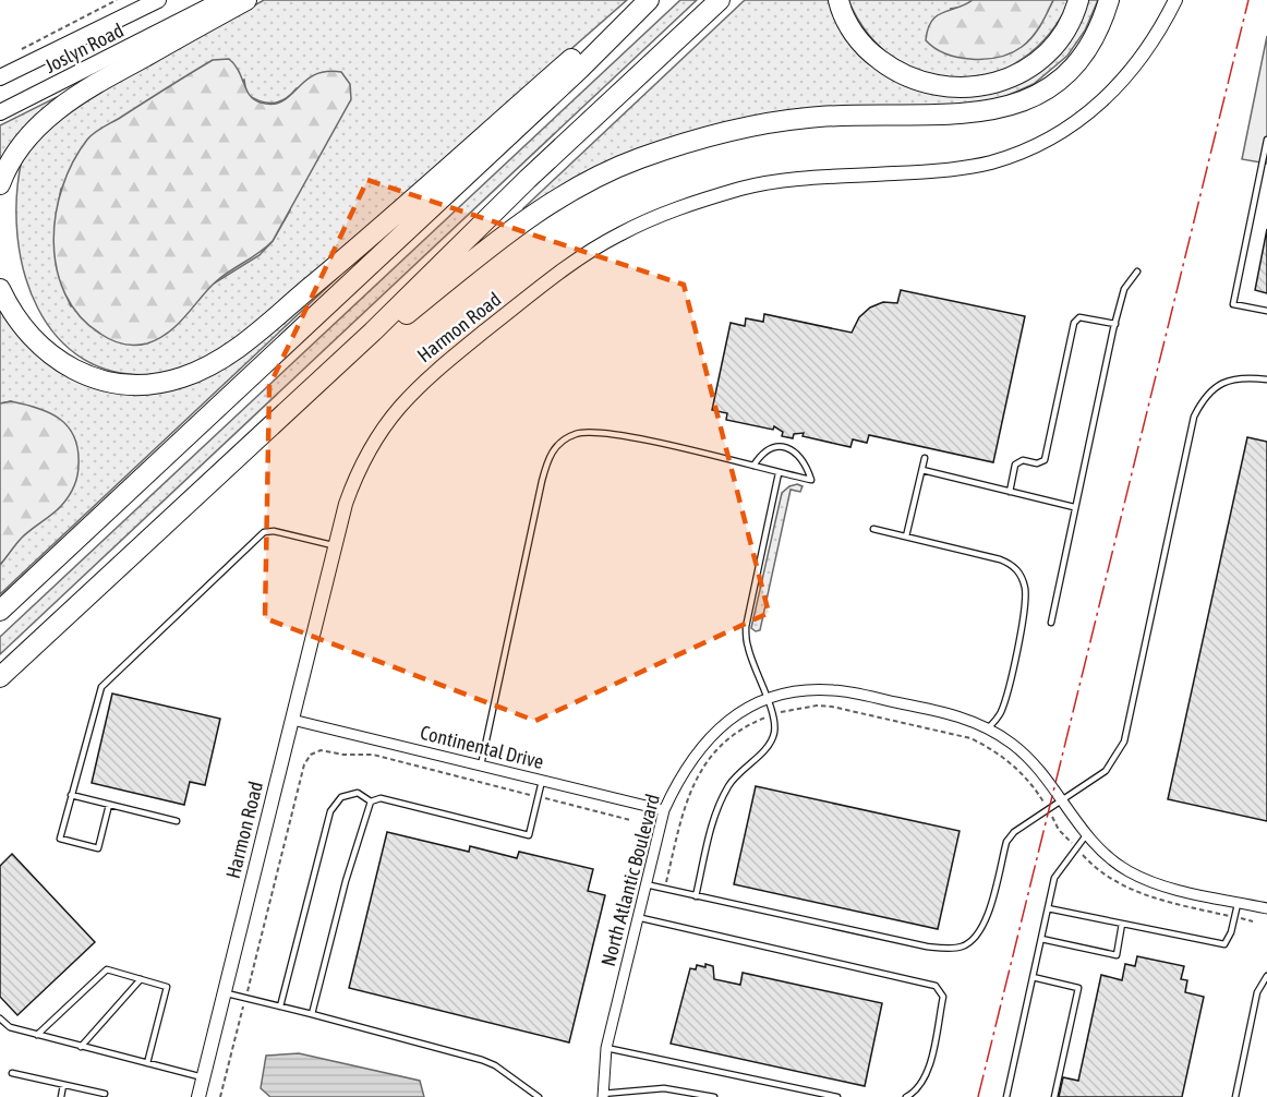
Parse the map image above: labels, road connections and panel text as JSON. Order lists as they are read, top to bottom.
{
  "streets": {
    "main road": ["Joslyn Road"],
    "street": ["Harmon Road", "Continental Drive", "North Atlantic Boulevard"]
  },
  "crossings": [
    ["Harmon Road", "Continental Drive"],
    ["Continental Drive", "North Atlantic Boulevard"]
  ]
}
